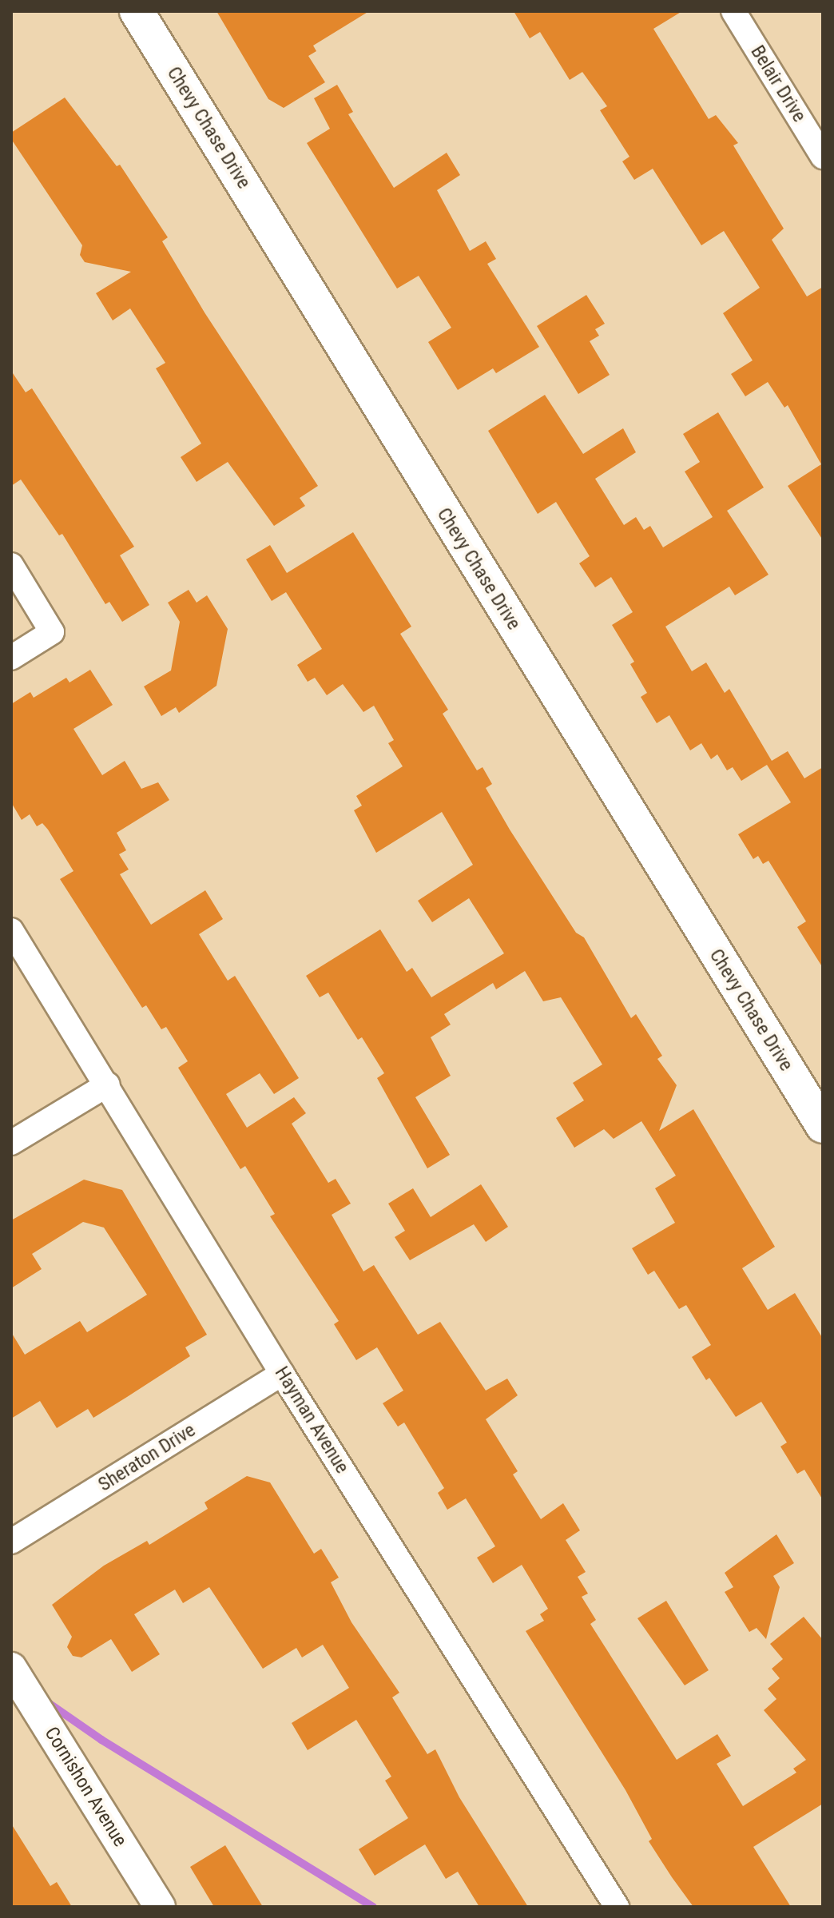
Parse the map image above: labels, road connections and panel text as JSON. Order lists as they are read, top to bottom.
{
  "streets": {
    "main road": ["Chevy Chase Drive"],
    "street": [
      "Belair Drive",
      "Hayman Avenue",
      "Sheraton Drive",
      "Cornishon Avenue"
    ]
  },
  "crossings": [
    ["Hayman Avenue", "Sheraton Drive"]
  ]
}
